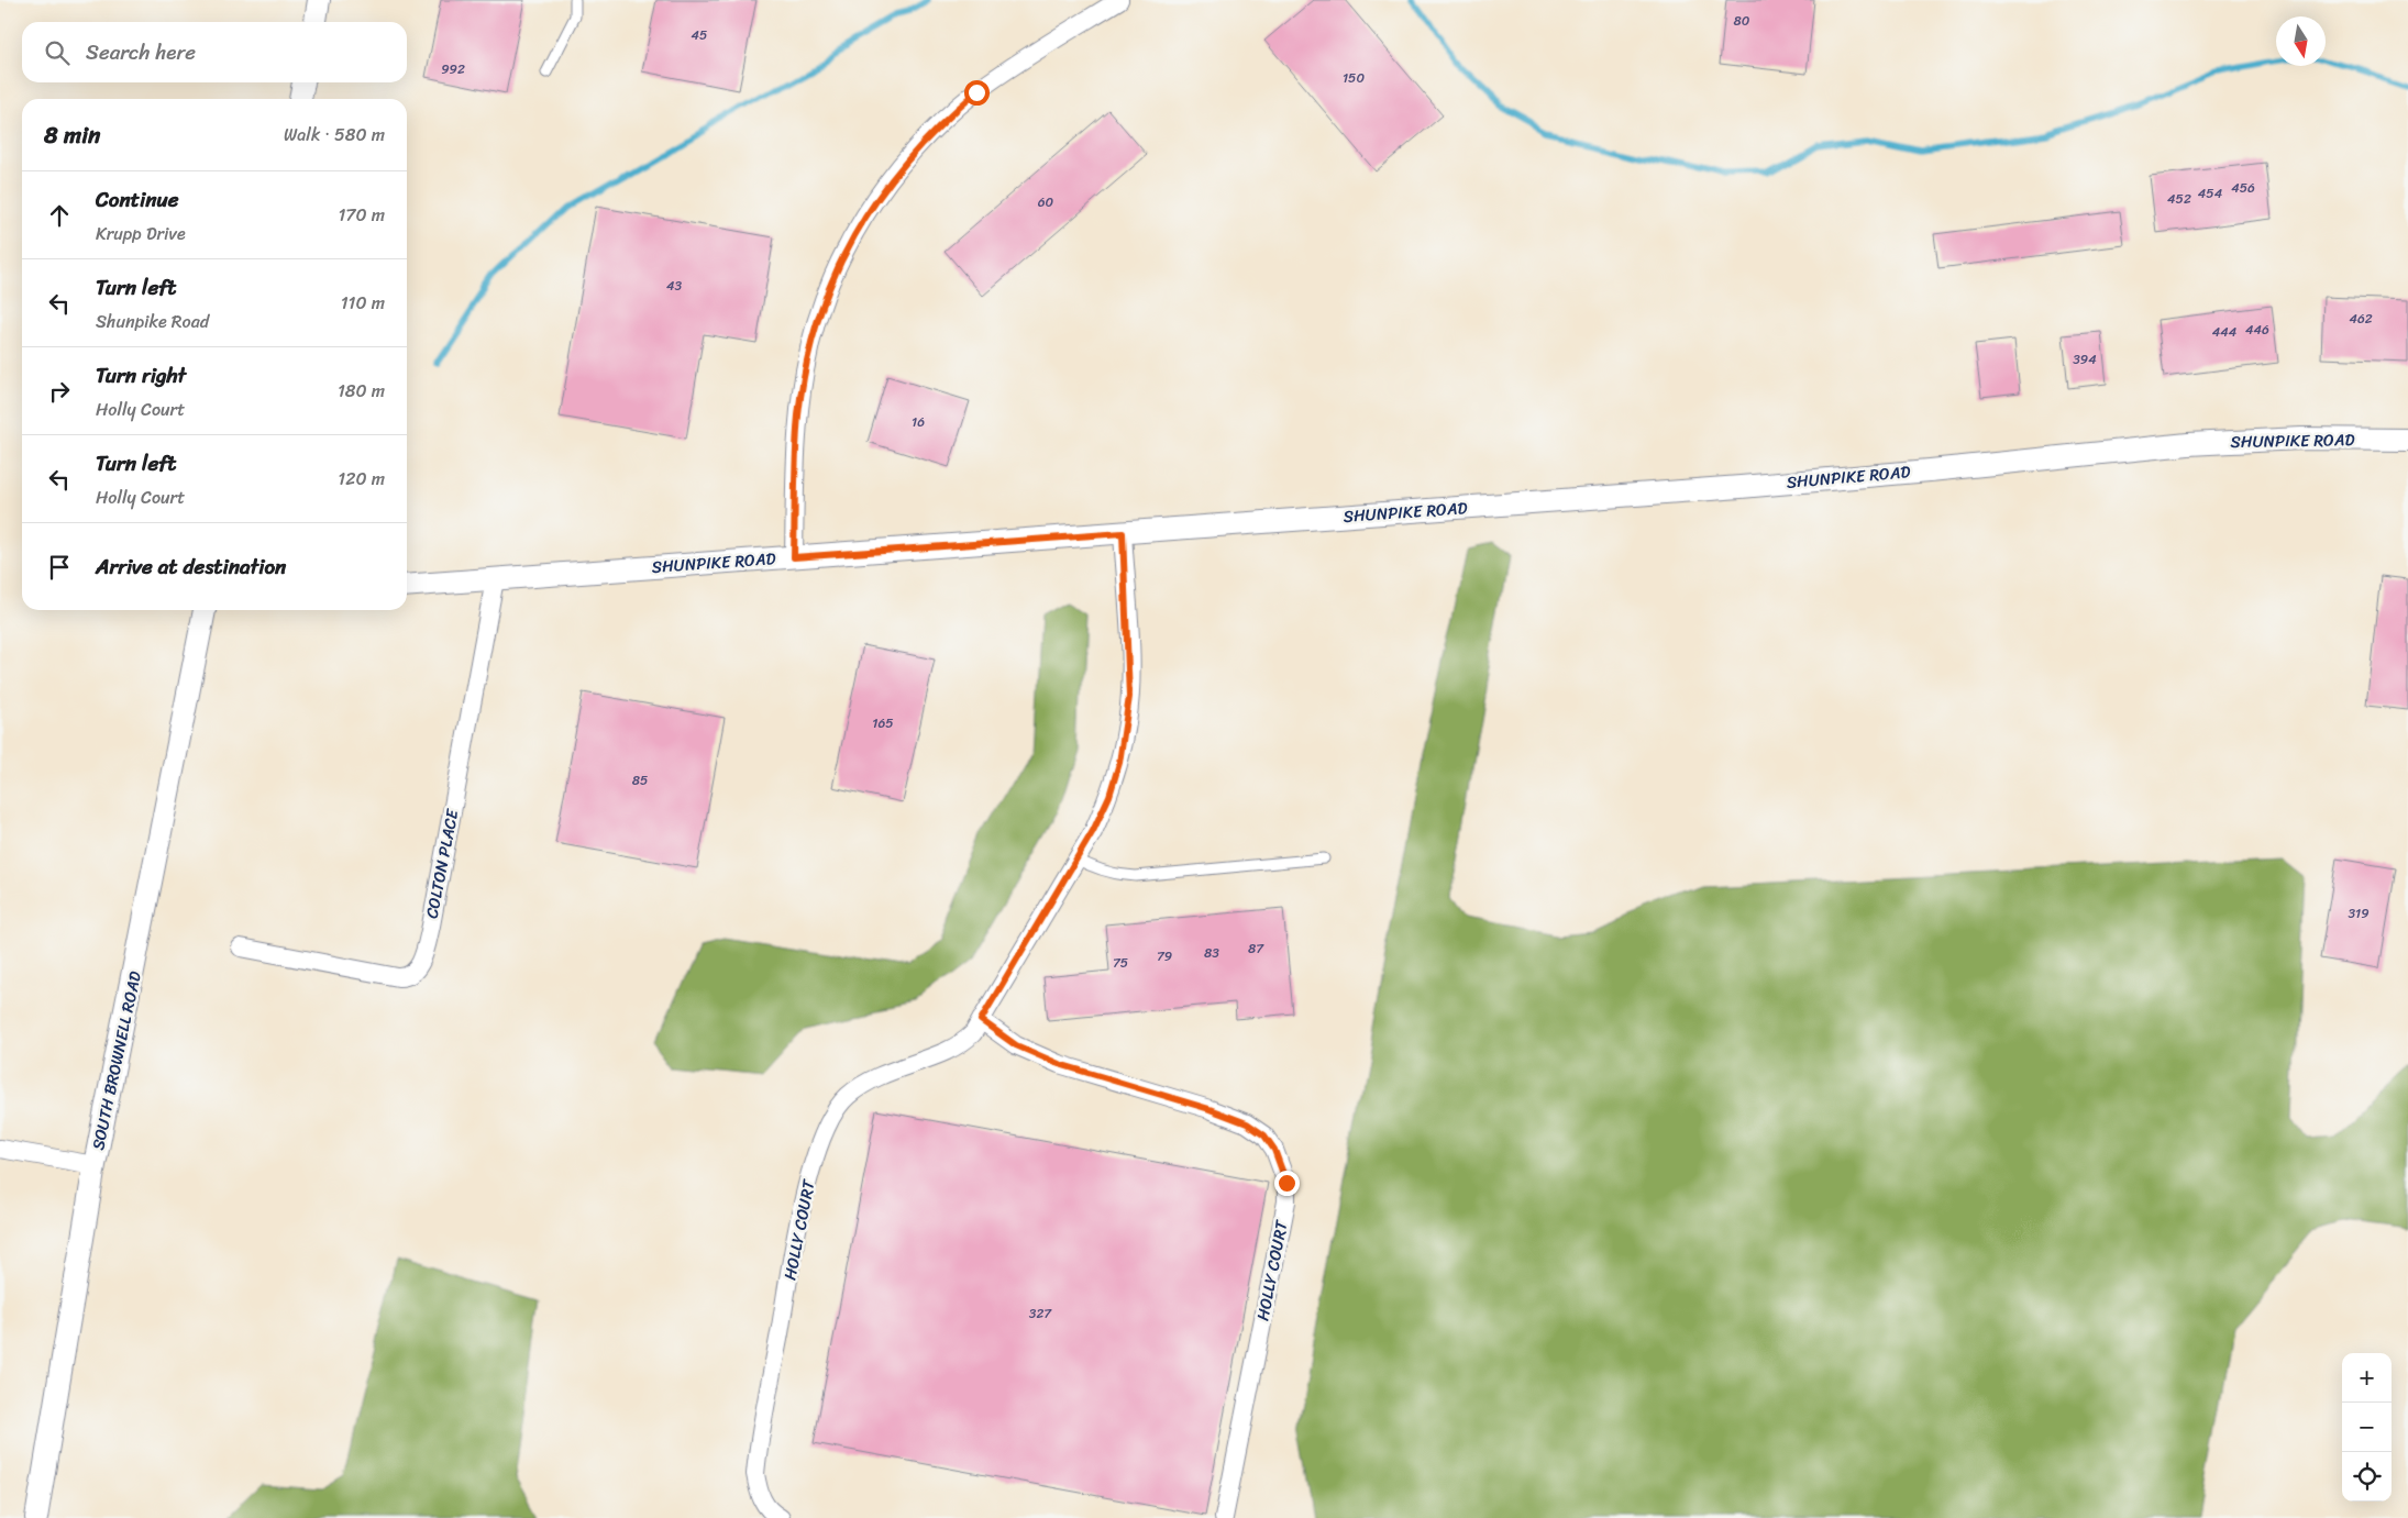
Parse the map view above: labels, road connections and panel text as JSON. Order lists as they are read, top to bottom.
{
  "streets": {
    "street": [
      "SHUNPIKE ROAD",
      "COLTON PLACE",
      "SOUTH BROWNELL ROAD",
      "HOLLY COURT"
    ]
  },
  "crossings": [
    ["SHUNPIKE ROAD", "COLTON PLACE"],
    ["SHUNPIKE ROAD", "HOLLY COURT"]
  ],
  "house_numbers": [
    "80",
    "45",
    "992",
    "150",
    "456",
    "454",
    "452",
    "60",
    "43",
    "462",
    "446",
    "444",
    "394",
    "16",
    "165",
    "85",
    "319",
    "87",
    "83",
    "79",
    "75",
    "327"
  ],
  "north": "bottom",
  "page": {
    "search": "Search here",
    "heading": ["8 min", "Walk · 580 m"],
    "list": [
      ["Continue", "Krupp Drive", "170 m"],
      ["Turn left", "Shunpike Road", "110 m"],
      ["Turn right", "Holly Court", "180 m"],
      ["Turn left", "Holly Court", "120 m"],
      "Arrive at destination"
    ],
    "map_buttons": ["+", "−"]
  }
}
